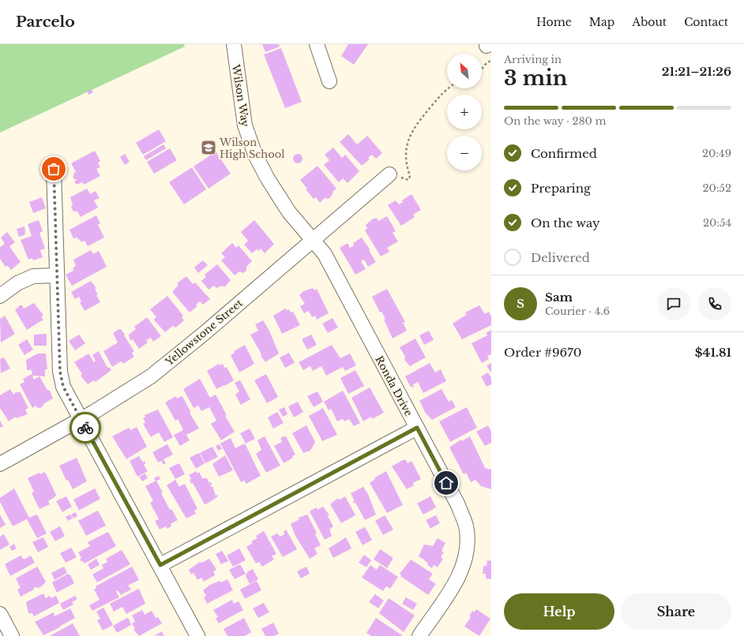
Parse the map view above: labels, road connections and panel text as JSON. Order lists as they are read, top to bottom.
{
  "streets": {
    "street": ["Wilson Way", "Yellowstone Street", "Ronda Drive"]
  },
  "crossings": [
    ["Wilson Way", "Yellowstone Street"],
    ["Wilson Way", "Ronda Drive"],
    ["Yellowstone Street", "Ronda Drive"]
  ],
  "places": {
    "school or university": ["Wilson High School"]
  },
  "north": "top left",
  "page": {
    "header": "Parcelo",
    "nav": [
      "Home",
      "Map",
      "About",
      "Contact"
    ],
    "heading": ["3 min", "Arriving in", "21:21–21:26"],
    "panel": [
      "Sam",
      "Courier · 4.6",
      "Order #9670",
      "$41.81"
    ],
    "map_buttons": ["+", "−"],
    "bar": "On the way · 280 m",
    "list": [
      ["Confirmed", "20:49"],
      ["Preparing", "20:52"],
      ["On the way", "20:54"],
      "Delivered"
    ],
    "round": "S",
    "buttons": ["Help", "Share"]
  }
}
